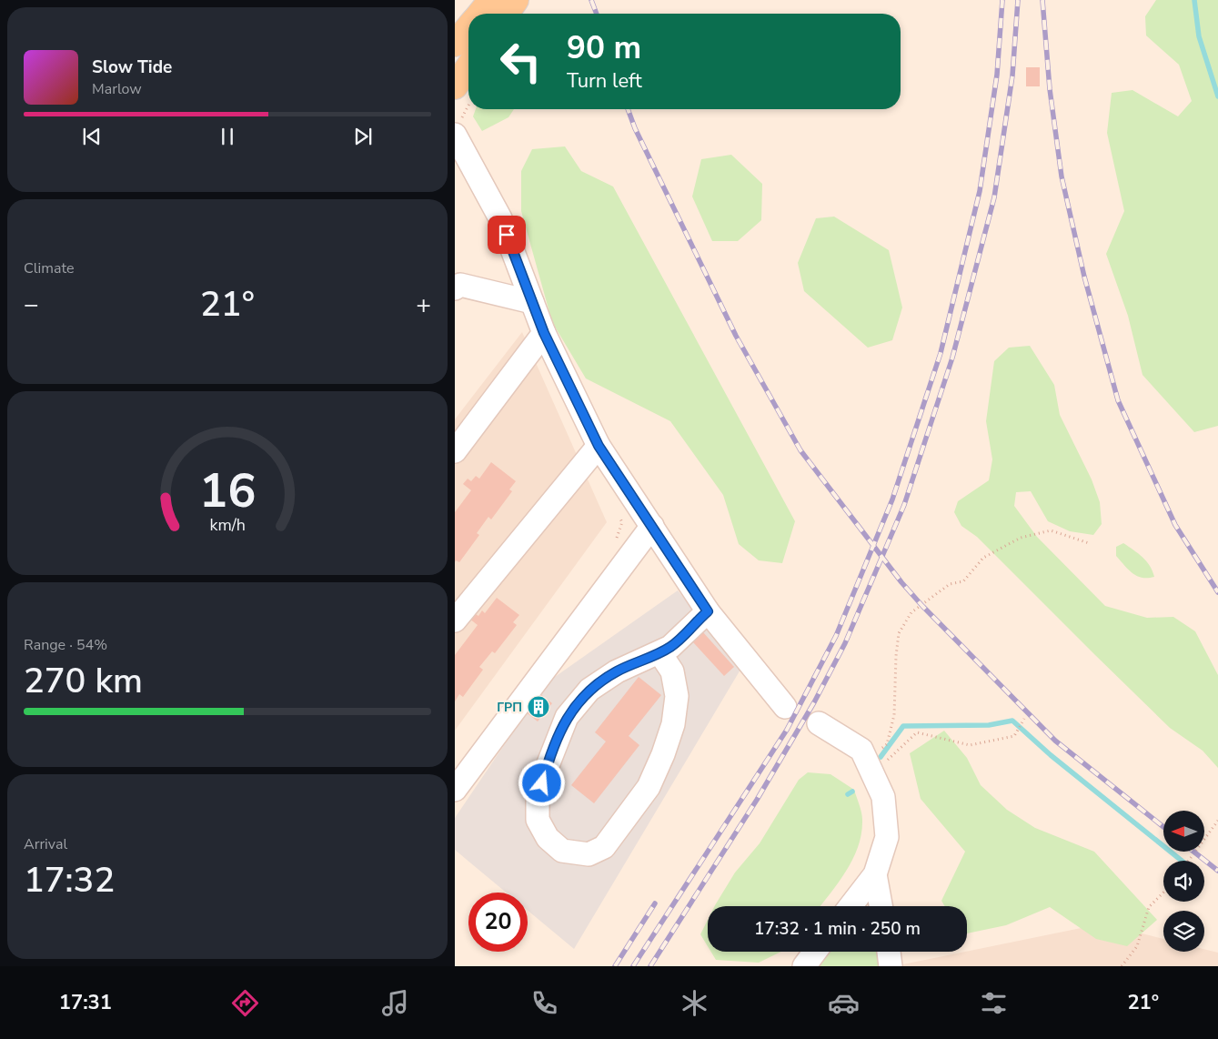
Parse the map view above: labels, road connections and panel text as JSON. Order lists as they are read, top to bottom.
{
  "places": {
    "building": ["ГРП"]
  },
  "north": "left",
  "page": {
    "turn": ["90 m", "Turn left"],
    "song": ["Slow Tide", "Marlow"],
    "tile": [
      "Climate",
      ["Range · 54%", "270 km"],
      ["Arrival", "17:32"]
    ],
    "heat": ["−", "21°", "+"],
    "limit": "20",
    "trip": "17:32 · 1 min · 250 m",
    "tabs": ["17:31", "21°"],
    "gauge": ["16", "km/h"]
  }
}
